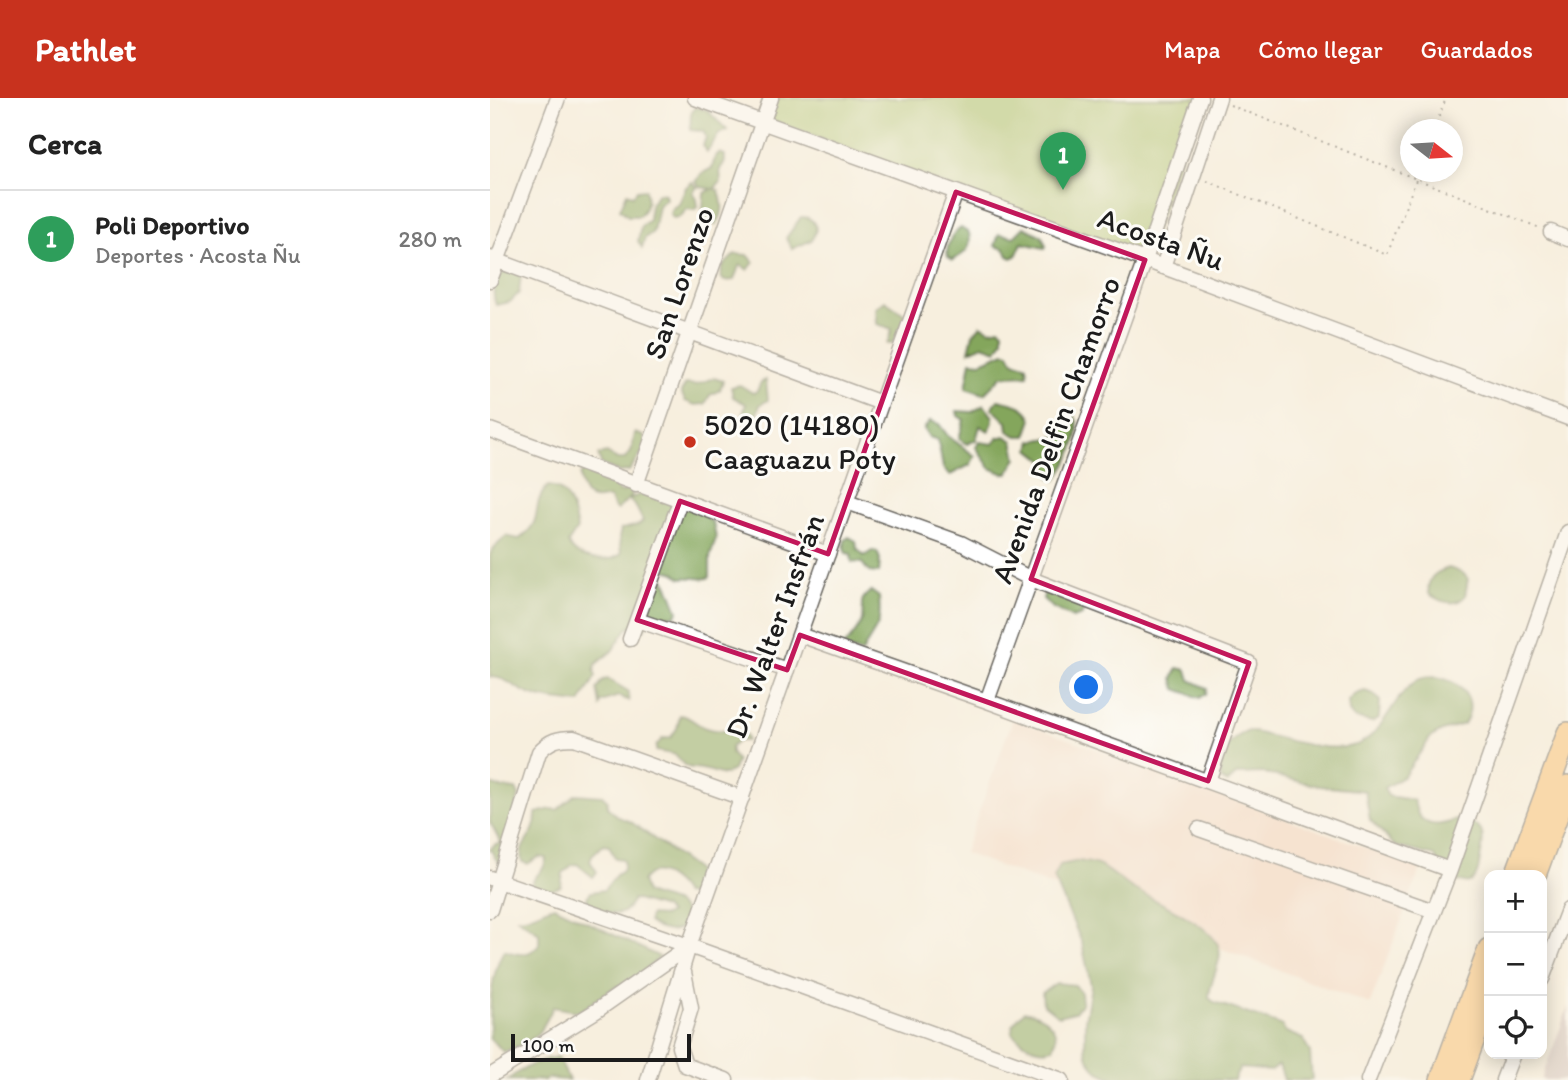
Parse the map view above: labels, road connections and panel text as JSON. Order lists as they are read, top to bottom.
{
  "streets": {
    "street": [
      "Acosta Ñu",
      "San Lorenzo",
      "Avenida Delfin Chamorro",
      "Dr. Walter Insfrán"
    ]
  },
  "crossings": [
    ["Acosta Ñu", "San Lorenzo"],
    ["Acosta Ñu", "Avenida Delfin Chamorro"],
    ["Acosta Ñu", "Dr. Walter Insfrán"]
  ],
  "places": ["5020 (14180) Caaguazu Poty"],
  "scale_bar": "100 m",
  "north": "right",
  "page": {
    "header": "Pathlet",
    "nav": ["Mapa", "Cómo llegar", "Guardados"],
    "heading": "Cerca",
    "pins": "1",
    "list": [
      {
        "mark": "1",
        "name": "Poli Deportivo",
        "note": "Deportes · Acosta Ñu",
        "value": "280 m"
      }
    ],
    "map_buttons": ["+", "−"],
    "scale": "100 m"
  }
}
